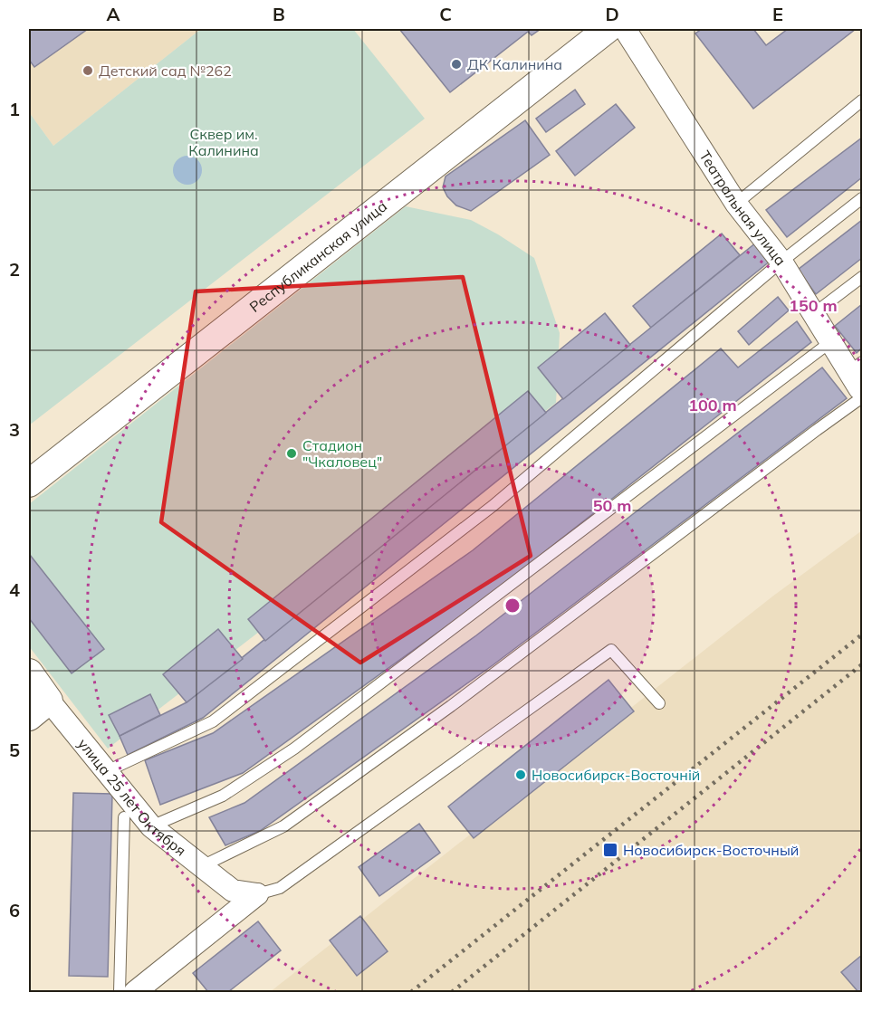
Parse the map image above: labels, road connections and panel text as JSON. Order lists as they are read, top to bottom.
{
  "streets": {
    "street": ["Театральная улица", "Республиканская улица", "улица 25 лет Октября"]
  },
  "parks": ["Сквер им. Калинина"],
  "places": {
    "other": [
      "ДК Калинина",
      "Детский сад №262",
      "Стадион \"Чкаловец\"",
      "Новосибирск-Восточній"
    ],
    "transit": ["Новосибирск-Восточный"]
  },
  "grid": {
    "columns": [
      "A",
      "B",
      "C",
      "D",
      "E"
    ],
    "rows": [
      "1",
      "2",
      "3",
      "4",
      "5",
      "6"
    ]
  },
  "rings": ["150 m", "100 m", "50 m"]
}
